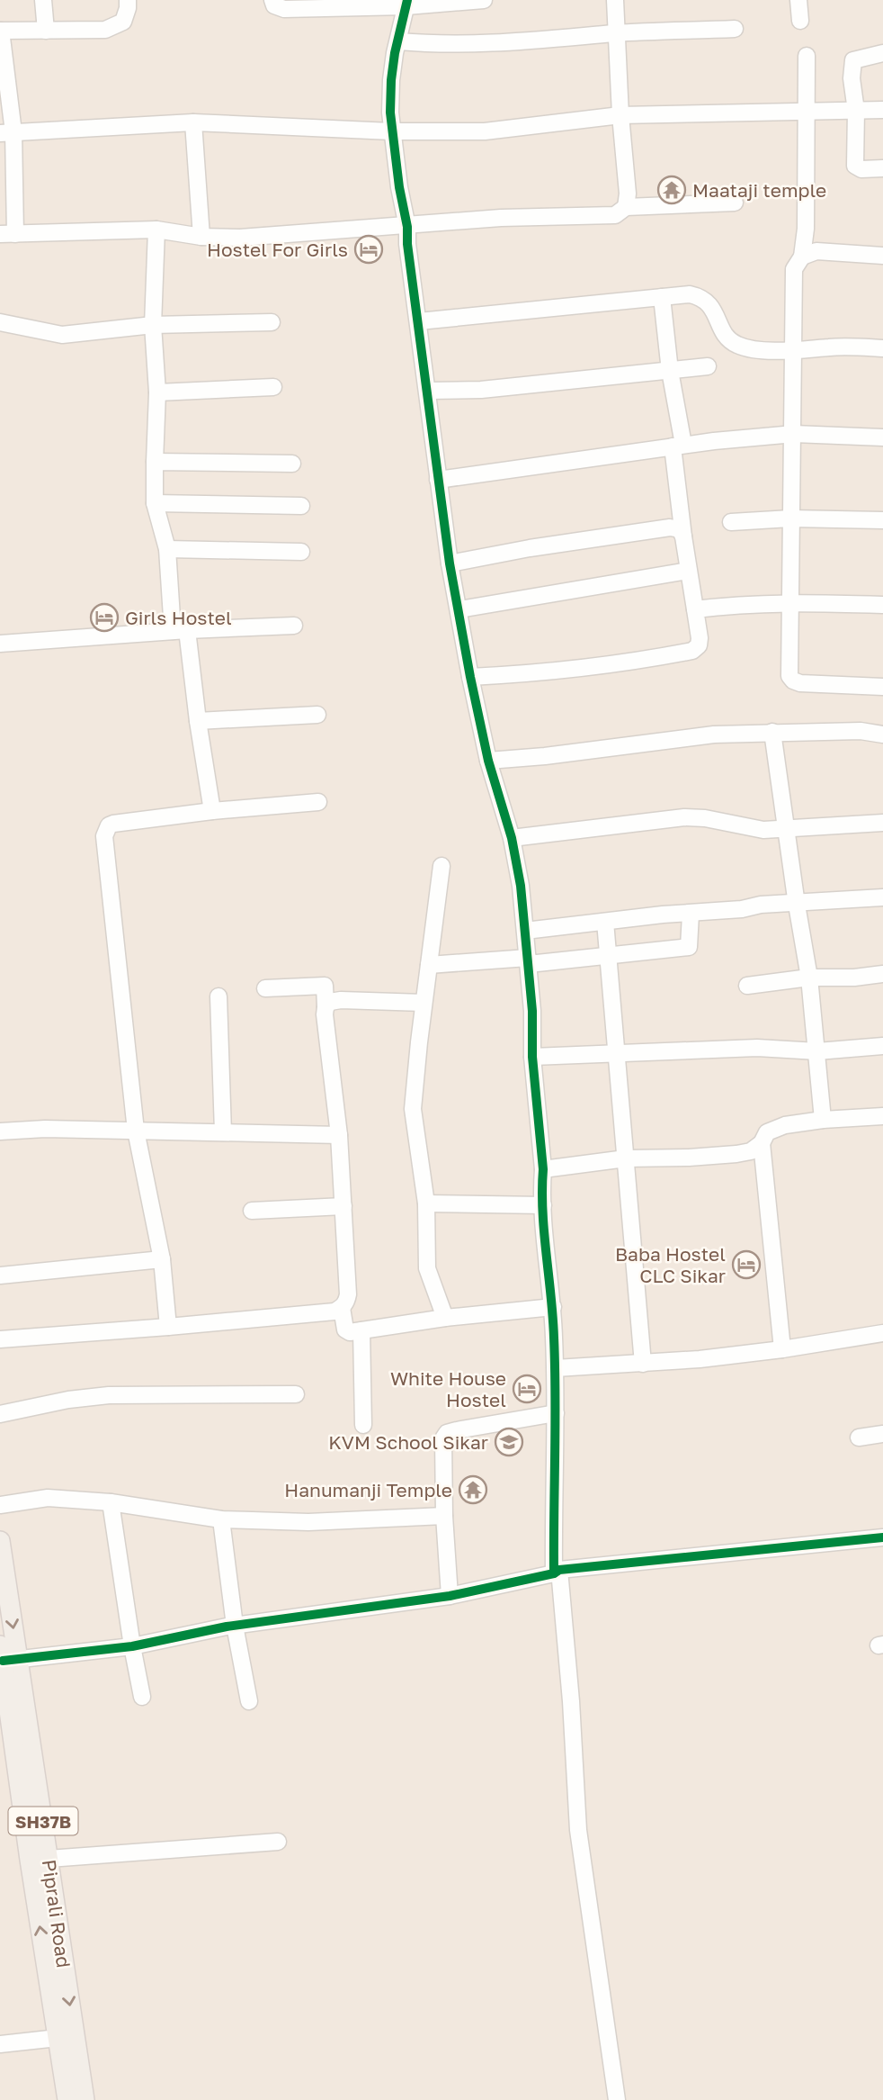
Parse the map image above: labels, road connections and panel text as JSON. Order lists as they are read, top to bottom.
{
  "streets": {
    "main road": ["SH37B", "Piprali Road"]
  },
  "places": {
    "temple": ["Maataji temple", "Hanumanji Temple"],
    "hotel": [
      "Hostel For Girls",
      "Girls Hostel",
      "Baba Hostel CLC Sikar",
      "White House Hostel"
    ],
    "school or university": ["KVM School Sikar"]
  }
}
